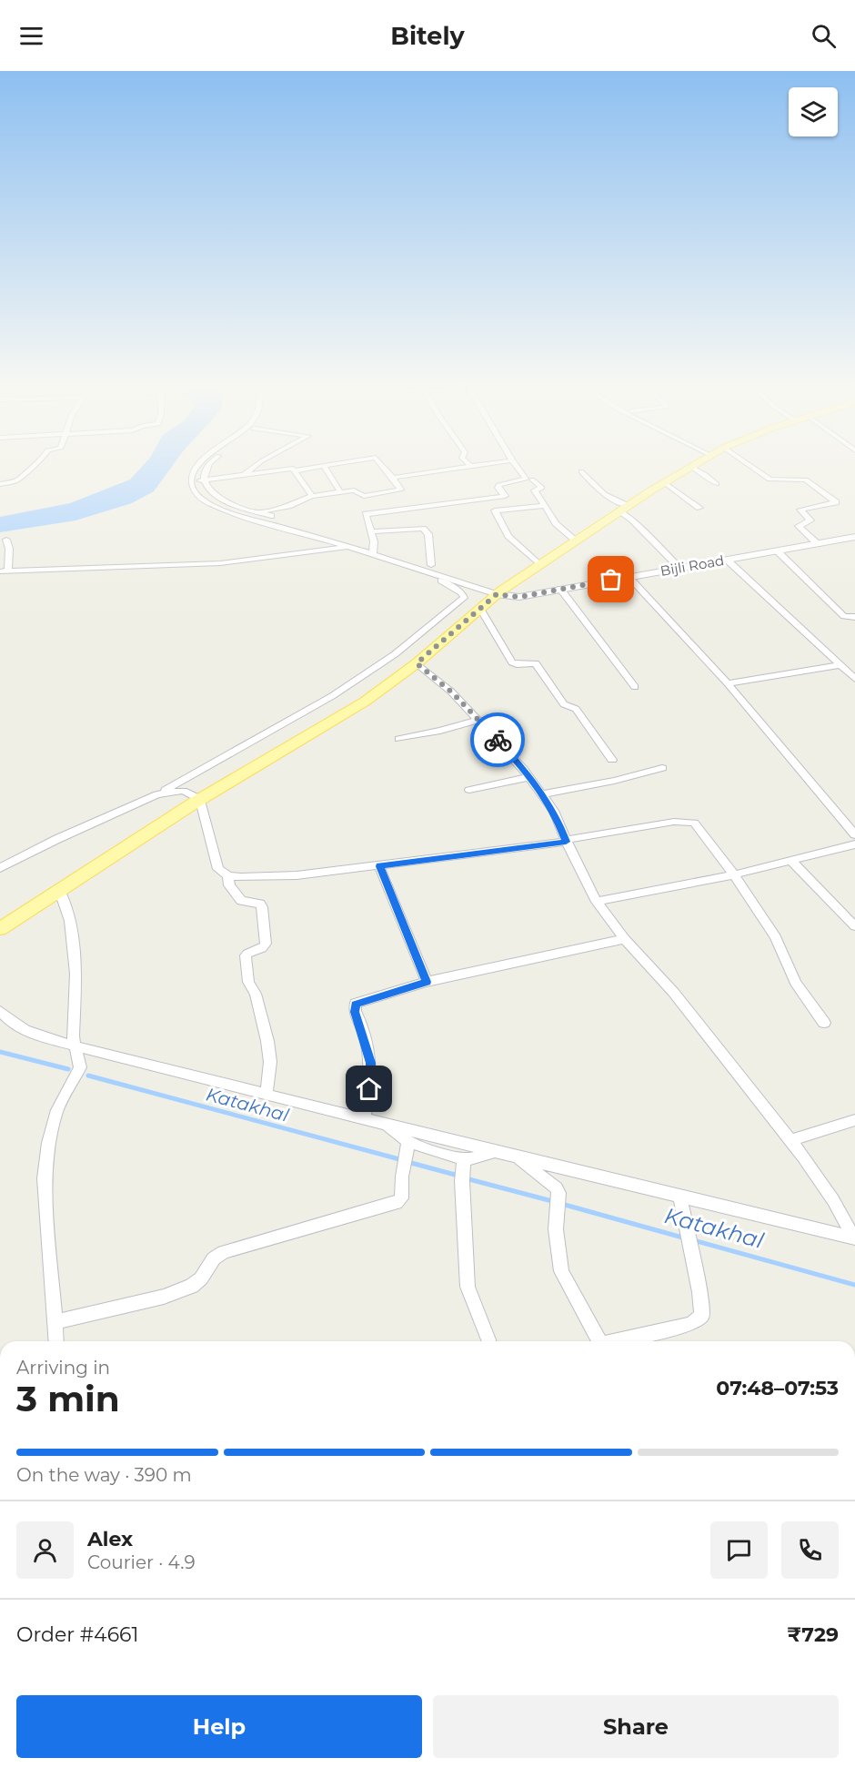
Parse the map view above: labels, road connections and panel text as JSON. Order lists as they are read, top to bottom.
{
  "streets": {
    "street": ["Bijli Road"]
  },
  "water": ["Katakhal"],
  "page": {
    "header": "Bitely",
    "heading": ["3 min", "Arriving in", "07:48–07:53"],
    "panel": [
      "Alex",
      "Courier · 4.9",
      "Order #4661",
      "₹729"
    ],
    "bar": "On the way · 390 m",
    "buttons": ["Help", "Share"]
  }
}
